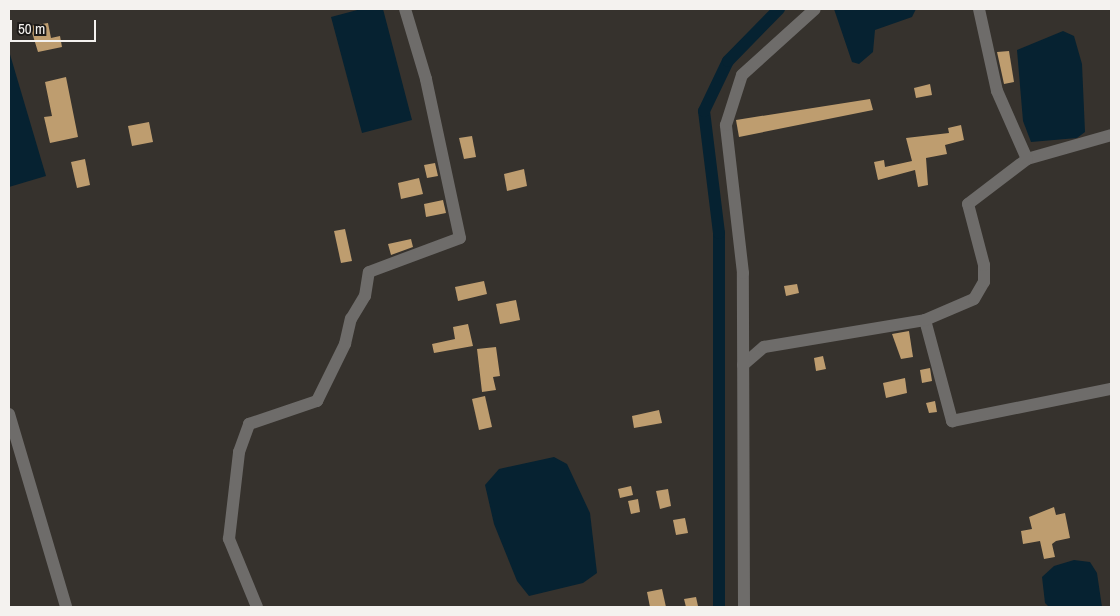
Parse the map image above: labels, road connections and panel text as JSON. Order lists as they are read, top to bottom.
{
  "scale_bar": "50 m"
}
